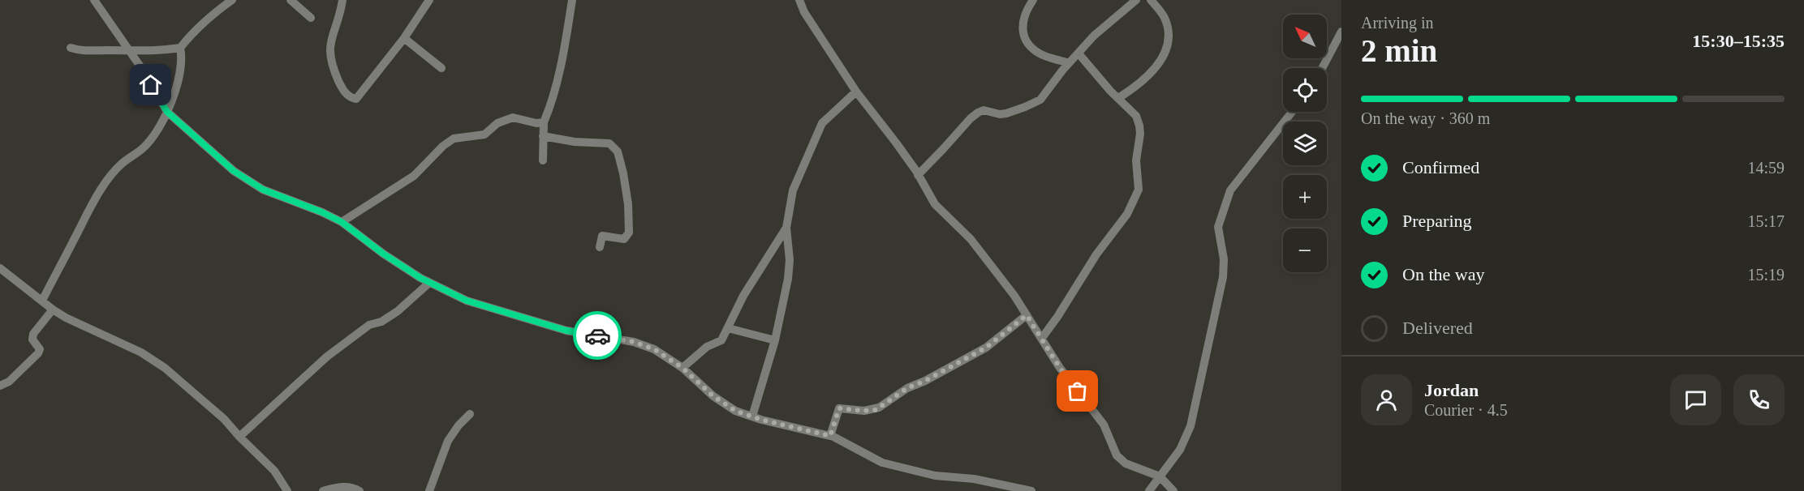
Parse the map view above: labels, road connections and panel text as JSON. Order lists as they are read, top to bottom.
{
  "north": "top left",
  "page": {
    "heading": ["2 min", "Arriving in", "15:30–15:35"],
    "panel": ["Jordan", "Courier · 4.5"],
    "map_buttons": ["+", "−"],
    "bar": "On the way · 360 m",
    "list": [
      ["Confirmed", "14:59"],
      ["Preparing", "15:17"],
      ["On the way", "15:19"],
      "Delivered"
    ]
  }
}
